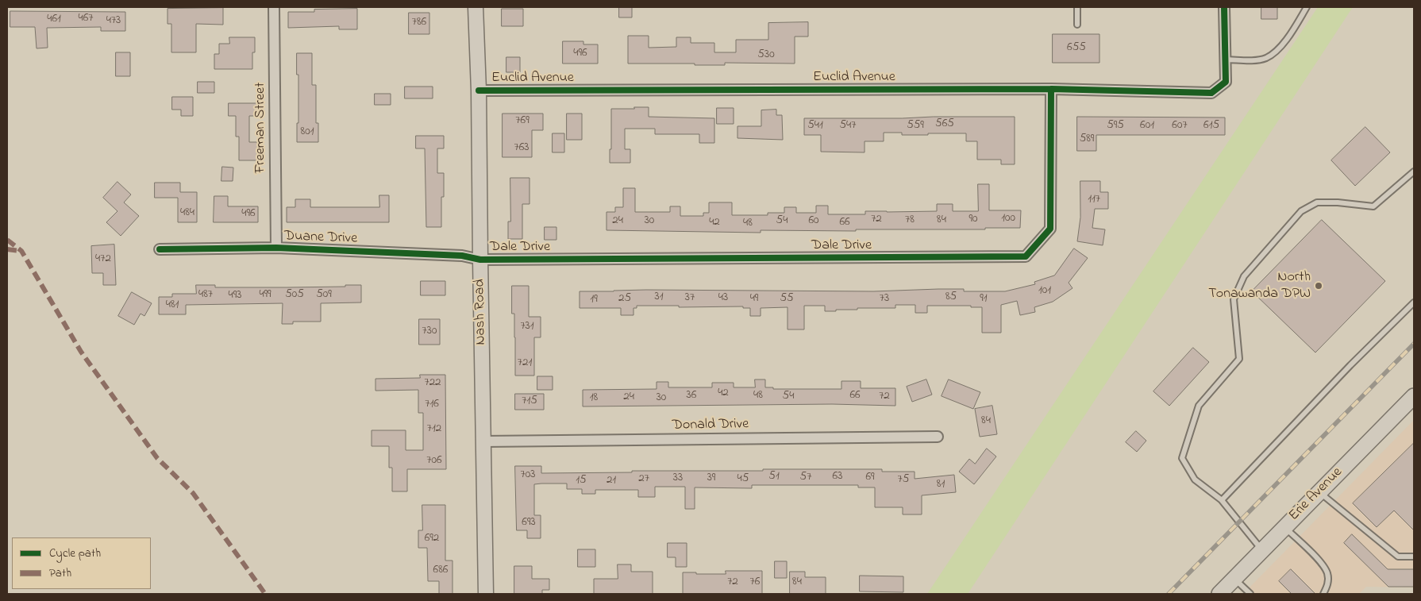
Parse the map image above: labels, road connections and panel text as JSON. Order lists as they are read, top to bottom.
{
  "streets": {
    "main road": ["Nash Road", "Erie Avenue"],
    "street": [
      "Euclid Avenue",
      "Freeman Street",
      "Duane Drive",
      "Dale Drive",
      "Donald Drive"
    ]
  },
  "crossings": [
    ["Euclid Avenue", "Dale Drive"],
    ["Euclid Avenue", "Nash Road"],
    ["Freeman Street", "Duane Drive"],
    ["Duane Drive", "Dale Drive"],
    ["Duane Drive", "Nash Road"],
    ["Dale Drive", "Nash Road"],
    ["Nash Road", "Donald Drive"]
  ],
  "places": ["North Tonawanda DPW"],
  "house_numbers": [
    "467",
    "461",
    "473",
    "786",
    "655",
    "496",
    "530",
    "769",
    "565",
    "541",
    "547",
    "559",
    "595",
    "601",
    "607",
    "615",
    "801",
    "589",
    "763",
    "117",
    "484",
    "496",
    "100",
    "72",
    "90",
    "78",
    "84",
    "24",
    "30",
    "54",
    "60",
    "42",
    "66",
    "48",
    "472",
    "101",
    "487",
    "499",
    "505",
    "509",
    "493",
    "31",
    "85",
    "37",
    "43",
    "25",
    "49",
    "55",
    "73",
    "91",
    "19",
    "481",
    "731",
    "730",
    "721",
    "722",
    "42",
    "36",
    "48",
    "66",
    "54",
    "72",
    "24",
    "18",
    "30",
    "715",
    "716",
    "84",
    "712",
    "706",
    "703",
    "51",
    "63",
    "57",
    "69",
    "33",
    "39",
    "27",
    "45",
    "75",
    "15",
    "21",
    "81",
    "693",
    "692",
    "686",
    "72",
    "76",
    "84"
  ],
  "legend": ["Cycle path", "Path"]
}
